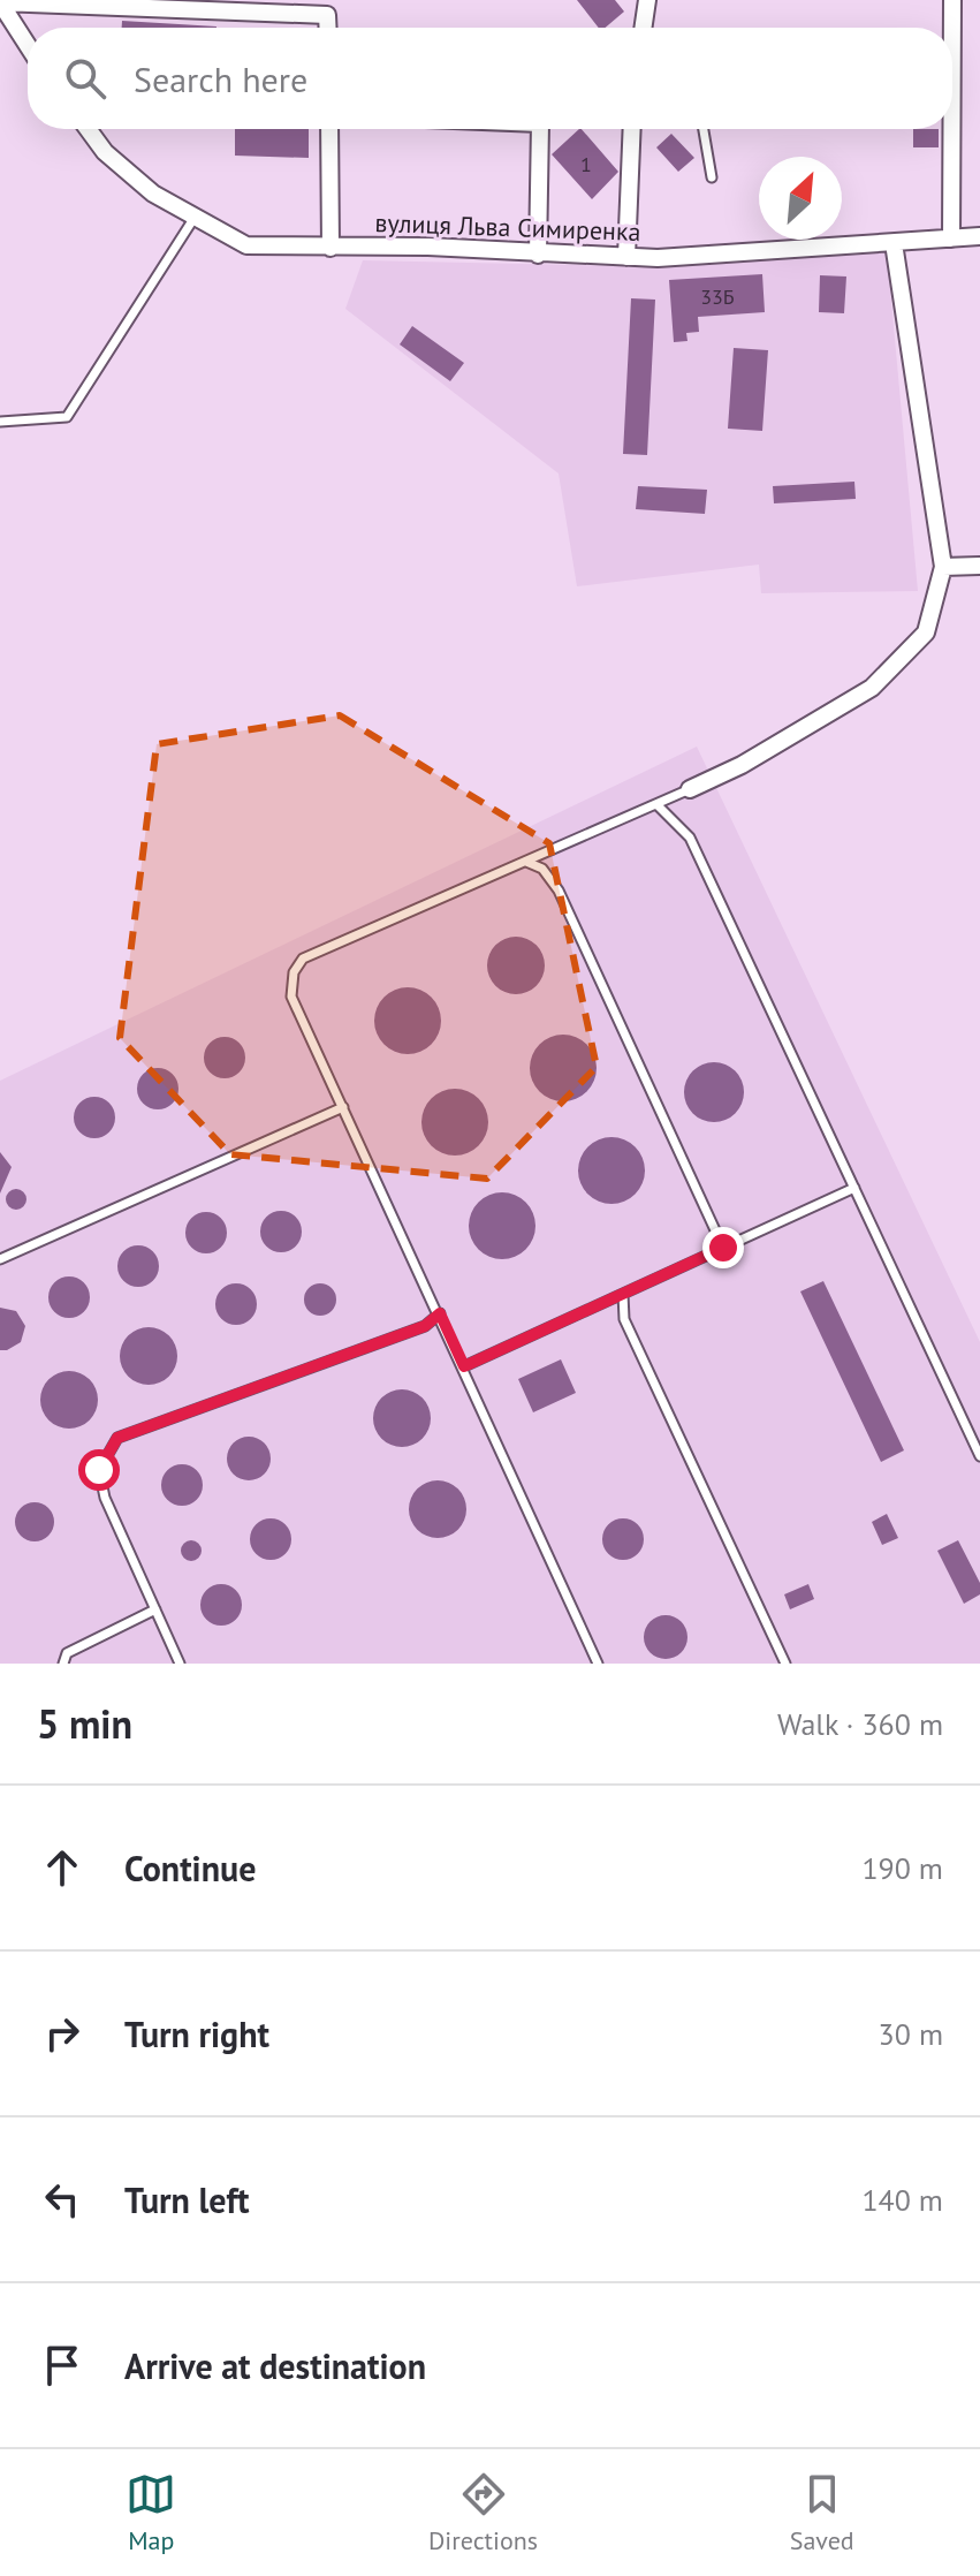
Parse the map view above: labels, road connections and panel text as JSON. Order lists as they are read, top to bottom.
{
  "streets": {
    "street": ["вулиця Льва Симиренка"]
  },
  "house_numbers": ["1", "33Б"],
  "north": "top right",
  "page": {
    "search": "Search here",
    "heading": ["5 min", "Walk · 360 m"],
    "list": [
      ["Continue", "190 m"],
      ["Turn right", "30 m"],
      ["Turn left", "140 m"],
      "Arrive at destination"
    ],
    "nav": ["Map", "Directions", "Saved"]
  }
}
